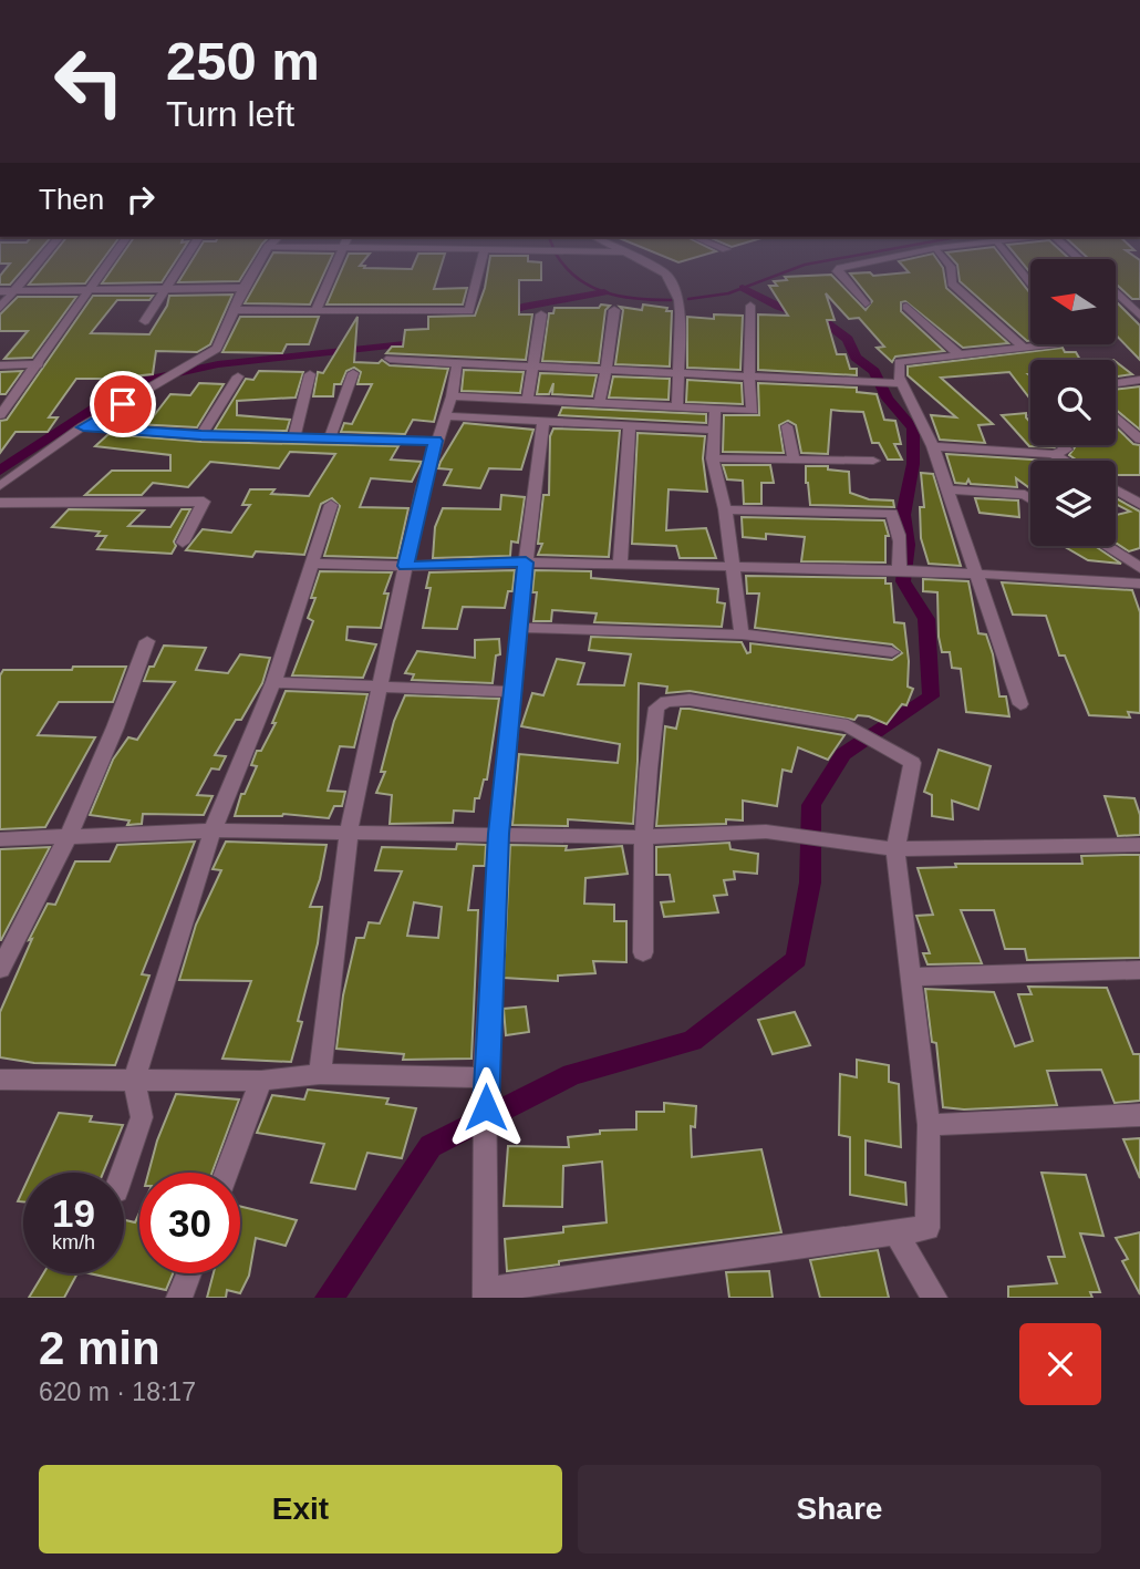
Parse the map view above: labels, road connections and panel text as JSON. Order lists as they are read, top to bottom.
{
  "north": "left",
  "page": {
    "turn": ["250 m", "Turn left"],
    "then": "Then",
    "speed": "19 km/h",
    "limit": "30",
    "heading": ["2 min", "620 m · 18:17"],
    "buttons": ["Exit", "Share"]
  }
}
